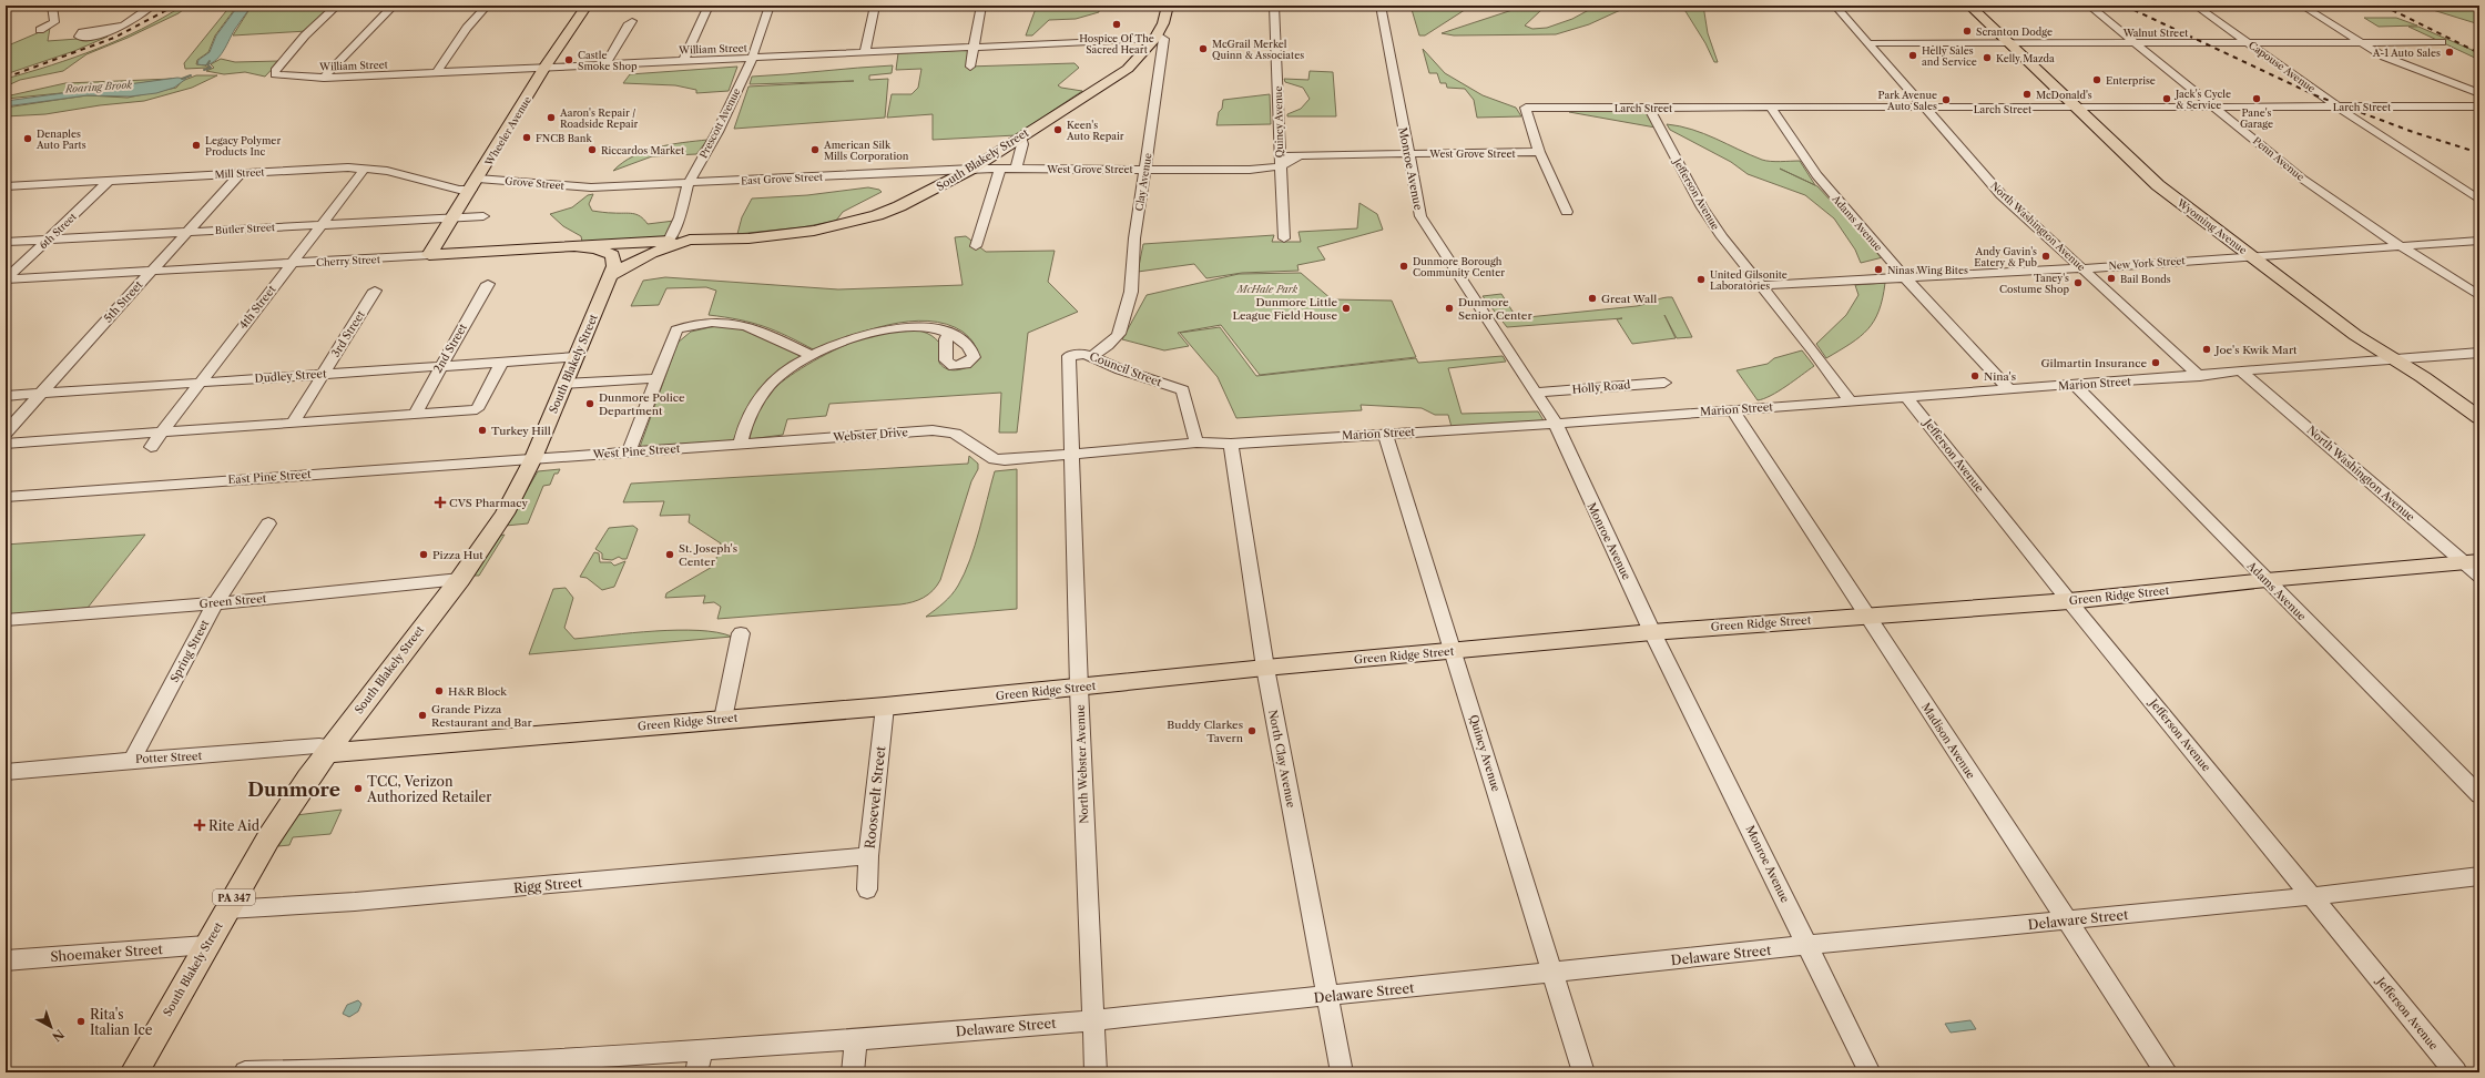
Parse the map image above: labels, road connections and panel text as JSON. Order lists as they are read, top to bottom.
{
  "streets": {
    "main road": [
      "Wheeler Avenue",
      "South Blakely Street",
      "Wyoming Avenue",
      "Cherry Street",
      "Green Ridge Street",
      "PA 347"
    ],
    "street": [
      "Walnut Street",
      "William Street",
      "Capouse Avenue",
      "Larch Street",
      "Quincy Avenue",
      "Prescott Avenue",
      "West Grove Street",
      "Penn Avenue",
      "Monroe Avenue",
      "Mill Street",
      "East Grove Street",
      "Clay Avenue",
      "Grove Street",
      "Jefferson Avenue",
      "Adams Avenue",
      "North Washington Avenue",
      "Butler Street",
      "6th Street",
      "New York Street",
      "5th Street",
      "4th Street",
      "3rd Street",
      "2nd Street",
      "Council Street",
      "Dudley Street",
      "Marion Street",
      "Holly Road",
      "Webster Drive",
      "West Pine Street",
      "East Pine Street",
      "Green Street",
      "Spring Street",
      "Madison Avenue",
      "Potter Street",
      "North Clay Avenue",
      "North Webster Avenue",
      "Roosevelt Street",
      "Rigg Street",
      "Delaware Street",
      "Shoemaker Street"
    ]
  },
  "crossings": [
    ["Walnut Street", "Capouse Avenue"],
    ["Walnut Street", "Penn Avenue"],
    ["Walnut Street", "North Washington Avenue"],
    ["Walnut Street", "Wyoming Avenue"],
    ["William Street", "Prescott Avenue"],
    ["William Street", "Wheeler Avenue"],
    ["William Street", "South Blakely Street"],
    ["William Street", "Clay Avenue"],
    ["Capouse Avenue", "Larch Street"],
    ["Larch Street", "West Grove Street"],
    ["Larch Street", "Penn Avenue"],
    ["Larch Street", "Jefferson Avenue"],
    ["Larch Street", "Adams Avenue"],
    ["Larch Street", "North Washington Avenue"],
    ["Larch Street", "Wyoming Avenue"],
    ["Quincy Avenue", "West Grove Street"],
    ["Quincy Avenue", "Marion Street"],
    ["Quincy Avenue", "Green Ridge Street"],
    ["Quincy Avenue", "Delaware Street"],
    ["Prescott Avenue", "East Grove Street"],
    ["Prescott Avenue", "Cherry Street"],
    ["Wheeler Avenue", "Mill Street"],
    ["Wheeler Avenue", "Grove Street"],
    ["Wheeler Avenue", "Butler Street"],
    ["Wheeler Avenue", "Cherry Street"],
    ["West Grove Street", "South Blakely Street"],
    ["West Grove Street", "Monroe Avenue"],
    ["West Grove Street", "East Grove Street"],
    ["West Grove Street", "Clay Avenue"],
    ["Penn Avenue", "New York Street"],
    ["South Blakely Street", "East Grove Street"],
    ["South Blakely Street", "Clay Avenue"],
    ["South Blakely Street", "Cherry Street"],
    ["South Blakely Street", "Dudley Street"],
    ["South Blakely Street", "West Pine Street"],
    ["South Blakely Street", "East Pine Street"],
    ["South Blakely Street", "Green Ridge Street"],
    ["South Blakely Street", "Green Street"],
    ["South Blakely Street", "Potter Street"],
    ["South Blakely Street", "Rigg Street"],
    ["South Blakely Street", "Shoemaker Street"],
    ["Monroe Avenue", "Marion Street"],
    ["Monroe Avenue", "Holly Road"],
    ["Monroe Avenue", "Green Ridge Street"],
    ["Monroe Avenue", "Delaware Street"],
    ["Mill Street", "Grove Street"],
    ["Mill Street", "6th Street"],
    ["Mill Street", "5th Street"],
    ["Mill Street", "4th Street"],
    ["East Grove Street", "Grove Street"],
    ["Clay Avenue", "Council Street"],
    ["Jefferson Avenue", "New York Street"],
    ["Jefferson Avenue", "Marion Street"],
    ["Jefferson Avenue", "Green Ridge Street"],
    ["Jefferson Avenue", "Delaware Street"],
    ["Adams Avenue", "New York Street"],
    ["Adams Avenue", "Marion Street"],
    ["Adams Avenue", "Green Ridge Street"],
    ["North Washington Avenue", "New York Street"],
    ["North Washington Avenue", "Marion Street"],
    ["North Washington Avenue", "Green Ridge Street"],
    ["Wyoming Avenue", "New York Street"],
    ["Wyoming Avenue", "Marion Street"],
    ["Butler Street", "6th Street"],
    ["Butler Street", "5th Street"],
    ["Butler Street", "4th Street"],
    ["6th Street", "Cherry Street"],
    ["Cherry Street", "5th Street"],
    ["Cherry Street", "4th Street"],
    ["5th Street", "Dudley Street"],
    ["4th Street", "Dudley Street"],
    ["3rd Street", "Dudley Street"],
    ["2nd Street", "Dudley Street"],
    ["Council Street", "Marion Street"],
    ["Council Street", "North Webster Avenue"],
    ["Marion Street", "Webster Drive"],
    ["Marion Street", "Madison Avenue"],
    ["Marion Street", "North Clay Avenue"],
    ["Marion Street", "North Webster Avenue"],
    ["Webster Drive", "West Pine Street"],
    ["West Pine Street", "East Pine Street"],
    ["Green Ridge Street", "Madison Avenue"],
    ["Green Ridge Street", "Potter Street"],
    ["Green Ridge Street", "North Clay Avenue"],
    ["Green Ridge Street", "North Webster Avenue"],
    ["Green Ridge Street", "Roosevelt Street"],
    ["Green Street", "Spring Street"],
    ["Spring Street", "Potter Street"],
    ["Madison Avenue", "Delaware Street"],
    ["North Clay Avenue", "Delaware Street"],
    ["North Webster Avenue", "Delaware Street"],
    ["Roosevelt Street", "Rigg Street"]
  ],
  "districts": ["Dunmore"],
  "water": ["Roaring Brook"],
  "parks": ["McHale Park"],
  "places": {
    "other": [
      "Hospice Of The Sacred Heart",
      "Scranton Dodge",
      "McGrail Merkel Quinn & Associates",
      "A-1 Auto Sales",
      "Helly Sales and Service",
      "Kelly Mazda",
      "Castle Smoke Shop",
      "Enterprise",
      "McDonald's",
      "Jack's Cycle & Service",
      "Pane's Garage",
      "Park Avenue Auto Sales",
      "Aaron's Repair / Roadside Repair",
      "Keen's Auto Repair",
      "FNCB Bank",
      "Denaples Auto Parts",
      "Legacy Polymer Products Inc",
      "Riccardos Market",
      "American Silk Mills Corporation",
      "Andy Gavin's Eatery & Pub",
      "Dunmore Borough Community Center",
      "Ninas Wing Bites",
      "Bail Bonds",
      "United Gilsonite Laboratories",
      "Taney's Costume Shop",
      "Great Wall",
      "Dunmore Little League Field House",
      "Dunmore Senior Center",
      "Joe's Kwik Mart",
      "Gilmartin Insurance",
      "Nina's",
      "Dunmore Police Department",
      "Turkey Hill",
      "Pizza Hut",
      "St. Joseph's Center",
      "H&R Block",
      "Grande Pizza Restaurant and Bar",
      "Buddy Clarkes Tavern",
      "TCC, Verizon Authorized Retailer",
      "Rita's Italian Ice"
    ],
    "health": ["CVS Pharmacy", "Rite Aid"]
  },
  "north": "bottom right"
}
